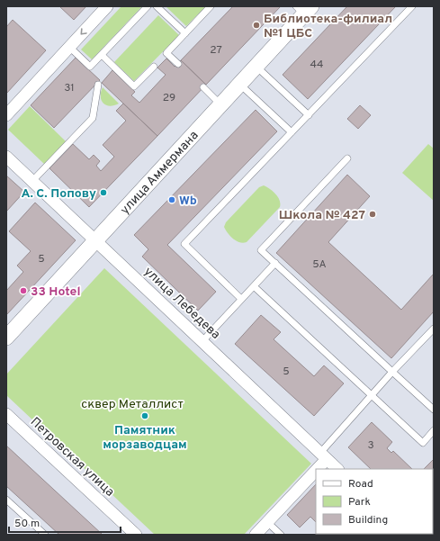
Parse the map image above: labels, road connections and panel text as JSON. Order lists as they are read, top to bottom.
{
  "streets": {
    "street": ["улица Аммермана", "улица Лебедева", "Петровская улица"]
  },
  "crossings": [
    ["улица Аммермана", "улица Лебедева"]
  ],
  "parks": ["сквер Металлист"],
  "places": [
    "Библиотека-филиал №1 ЦБС",
    "А. С. Попову",
    "Wb",
    "Школа № 427",
    "33 Hotel",
    "Памятник морзаводцам"
  ],
  "house_numbers": [
    "27",
    "44",
    "31",
    "29",
    "5",
    "5А",
    "5",
    "3"
  ],
  "legend": ["Road", "Park", "Building"],
  "scale_bar": "50 m"
}
